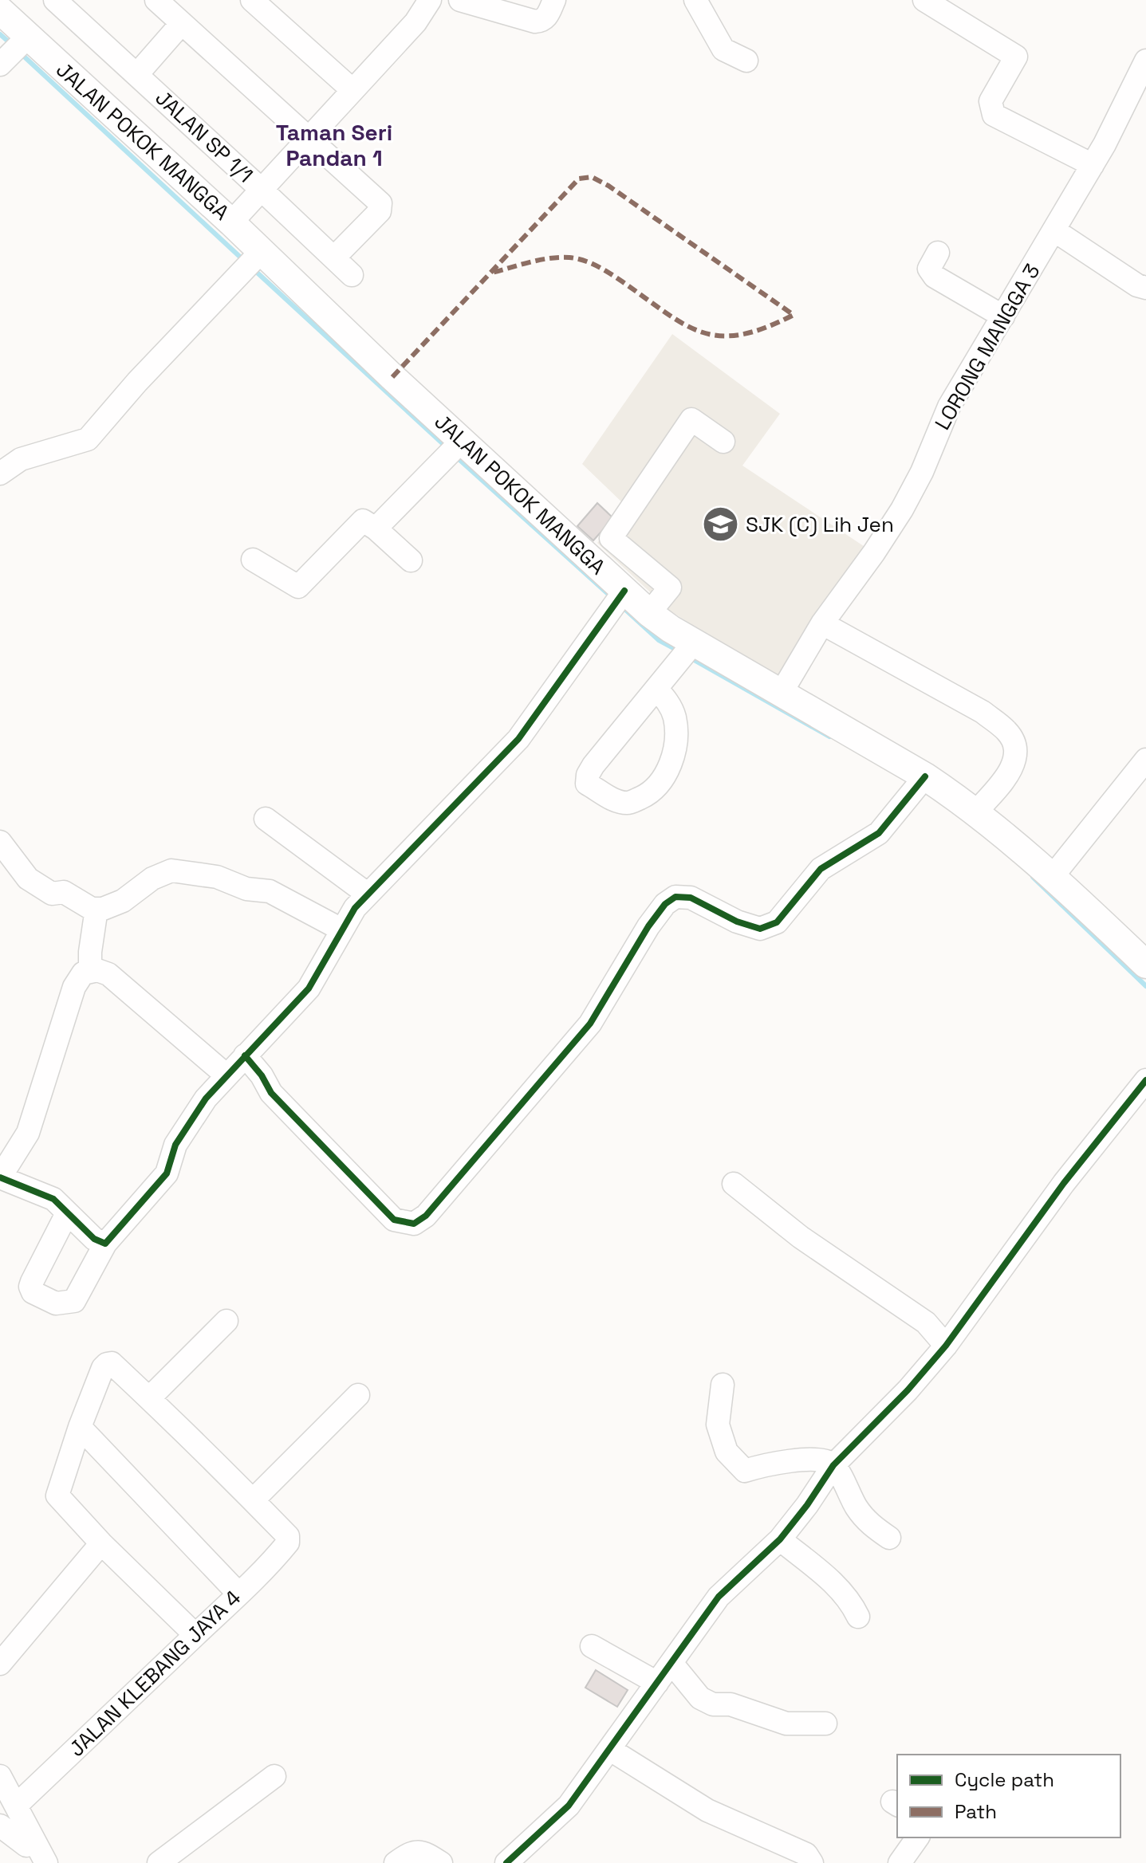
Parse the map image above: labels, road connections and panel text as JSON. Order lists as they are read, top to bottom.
{
  "streets": {
    "main road": ["JALAN POKOK MANGGA"],
    "street": ["JALAN SP 1/1", "LORONG MANGGA 3", "JALAN KLEBANG JAYA 4"]
  },
  "crossings": [
    ["JALAN POKOK MANGGA", "LORONG MANGGA 3"]
  ],
  "districts": ["Taman Seri Pandan 1"],
  "places": {
    "school or university": ["SJK (C) Lih Jen"]
  },
  "legend": ["Cycle path", "Path"]
}
